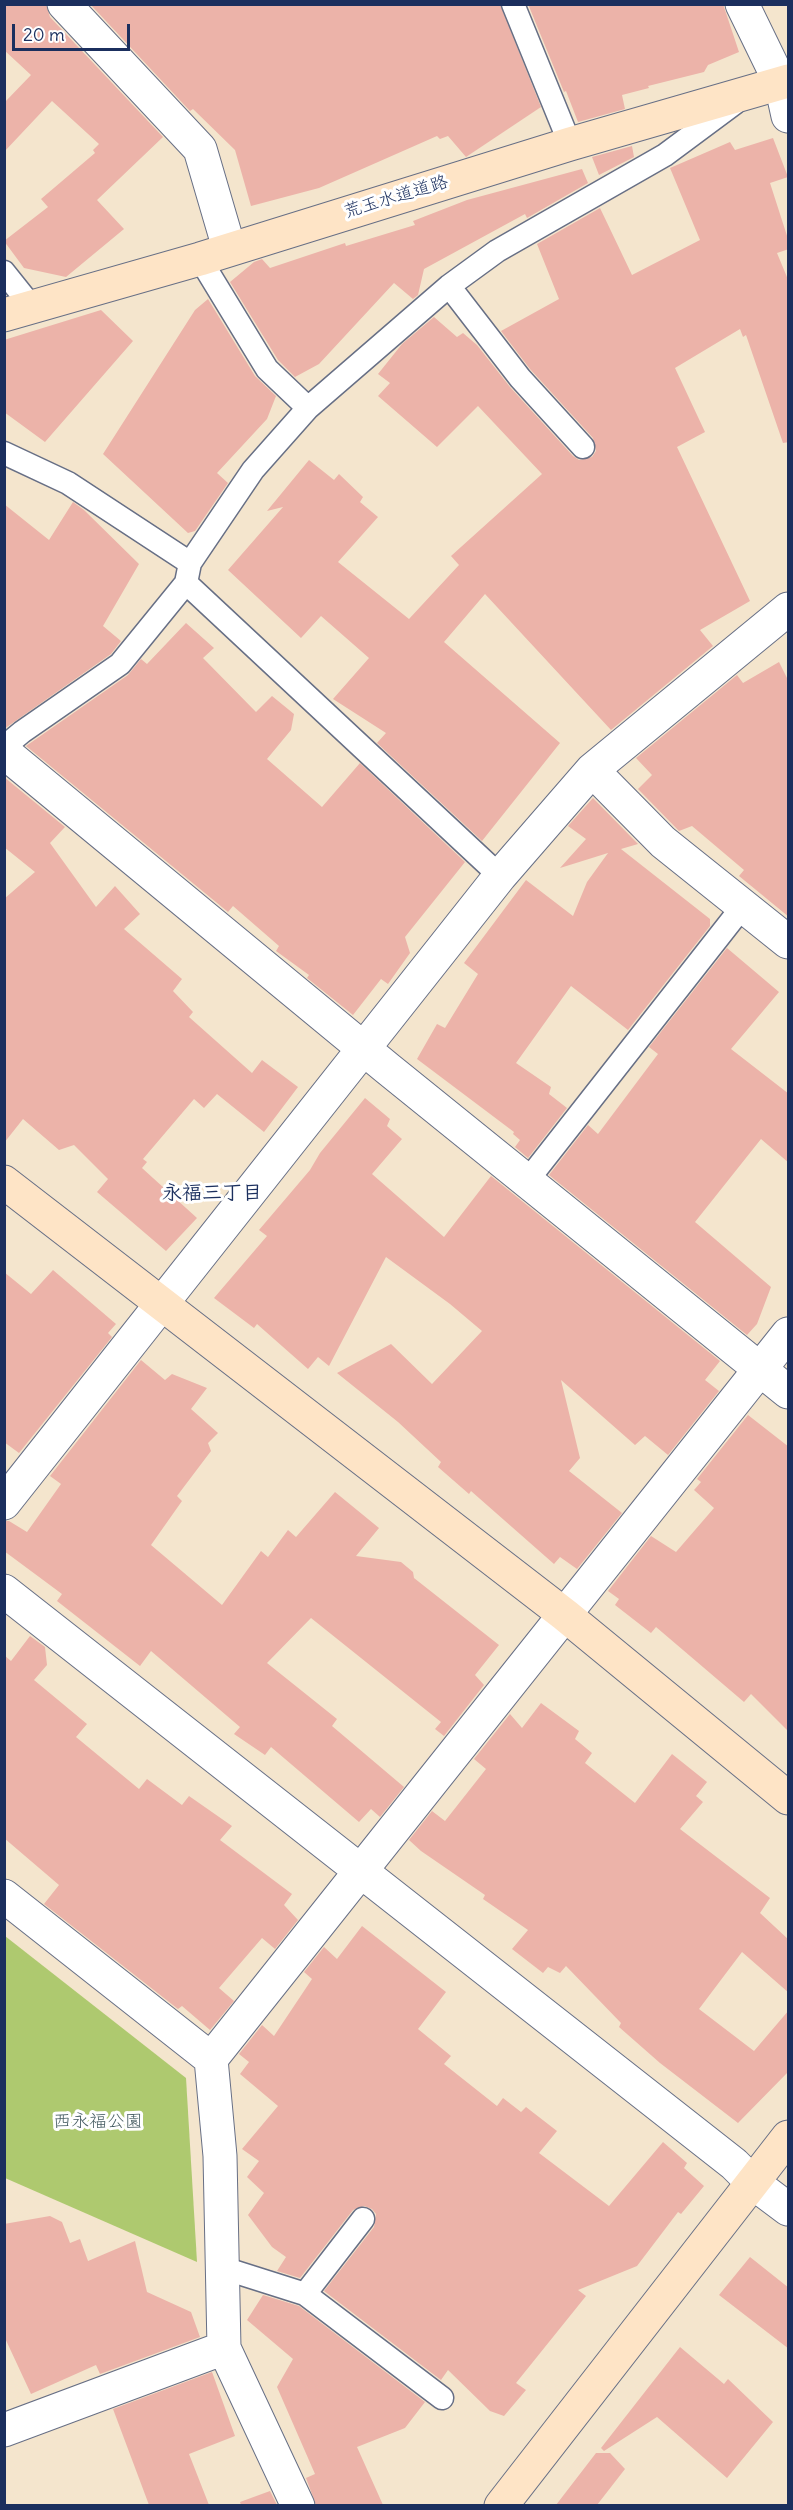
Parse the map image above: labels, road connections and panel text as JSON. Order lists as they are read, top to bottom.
{
  "streets": {
    "street": ["荒玉水道道路"]
  },
  "districts": ["永福三丁目"],
  "parks": ["西永福公園"],
  "scale_bar": "20 m"
}
